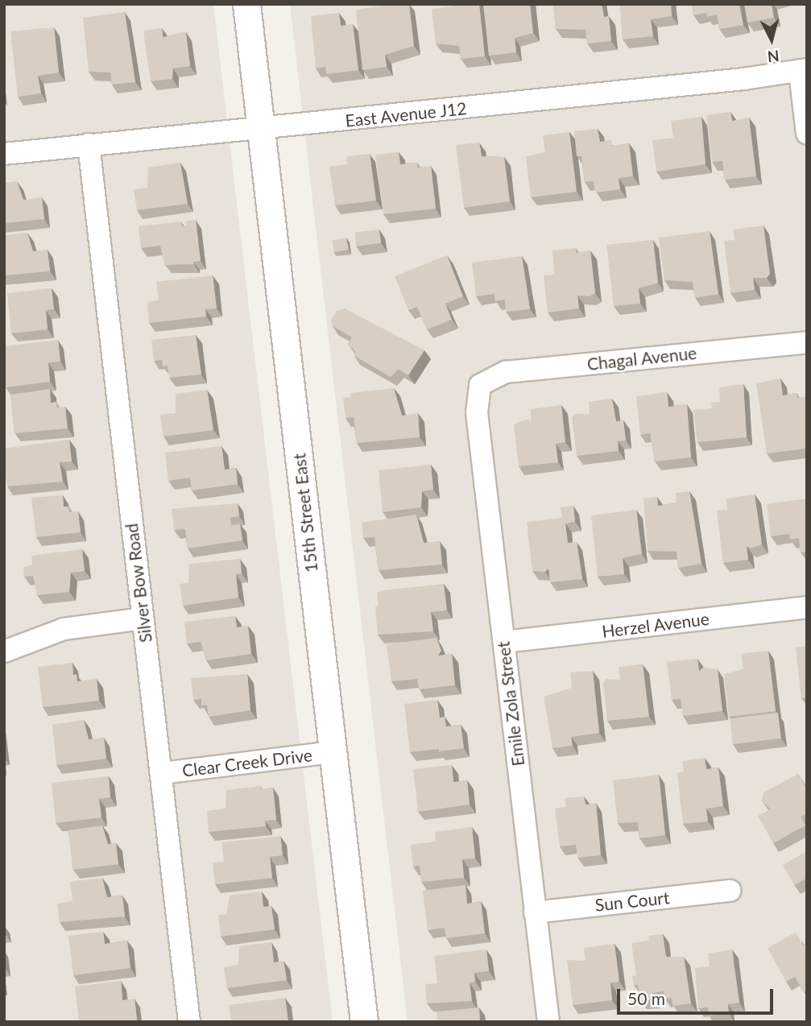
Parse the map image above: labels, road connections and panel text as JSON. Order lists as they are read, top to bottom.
{
  "streets": {
    "street": [
      "East Avenue J12",
      "Chagal Avenue",
      "15th Street East",
      "Silver Bow Road",
      "Herzel Avenue",
      "Emile Zola Street",
      "Clear Creek Drive",
      "Sun Court"
    ]
  },
  "crossings": [
    ["East Avenue J12", "15th Street East"],
    ["East Avenue J12", "Silver Bow Road"],
    ["Chagal Avenue", "Emile Zola Street"],
    ["15th Street East", "Clear Creek Drive"],
    ["Silver Bow Road", "Clear Creek Drive"],
    ["Herzel Avenue", "Emile Zola Street"],
    ["Emile Zola Street", "Sun Court"]
  ],
  "scale_bar": "50 m",
  "north": "bottom"
}
